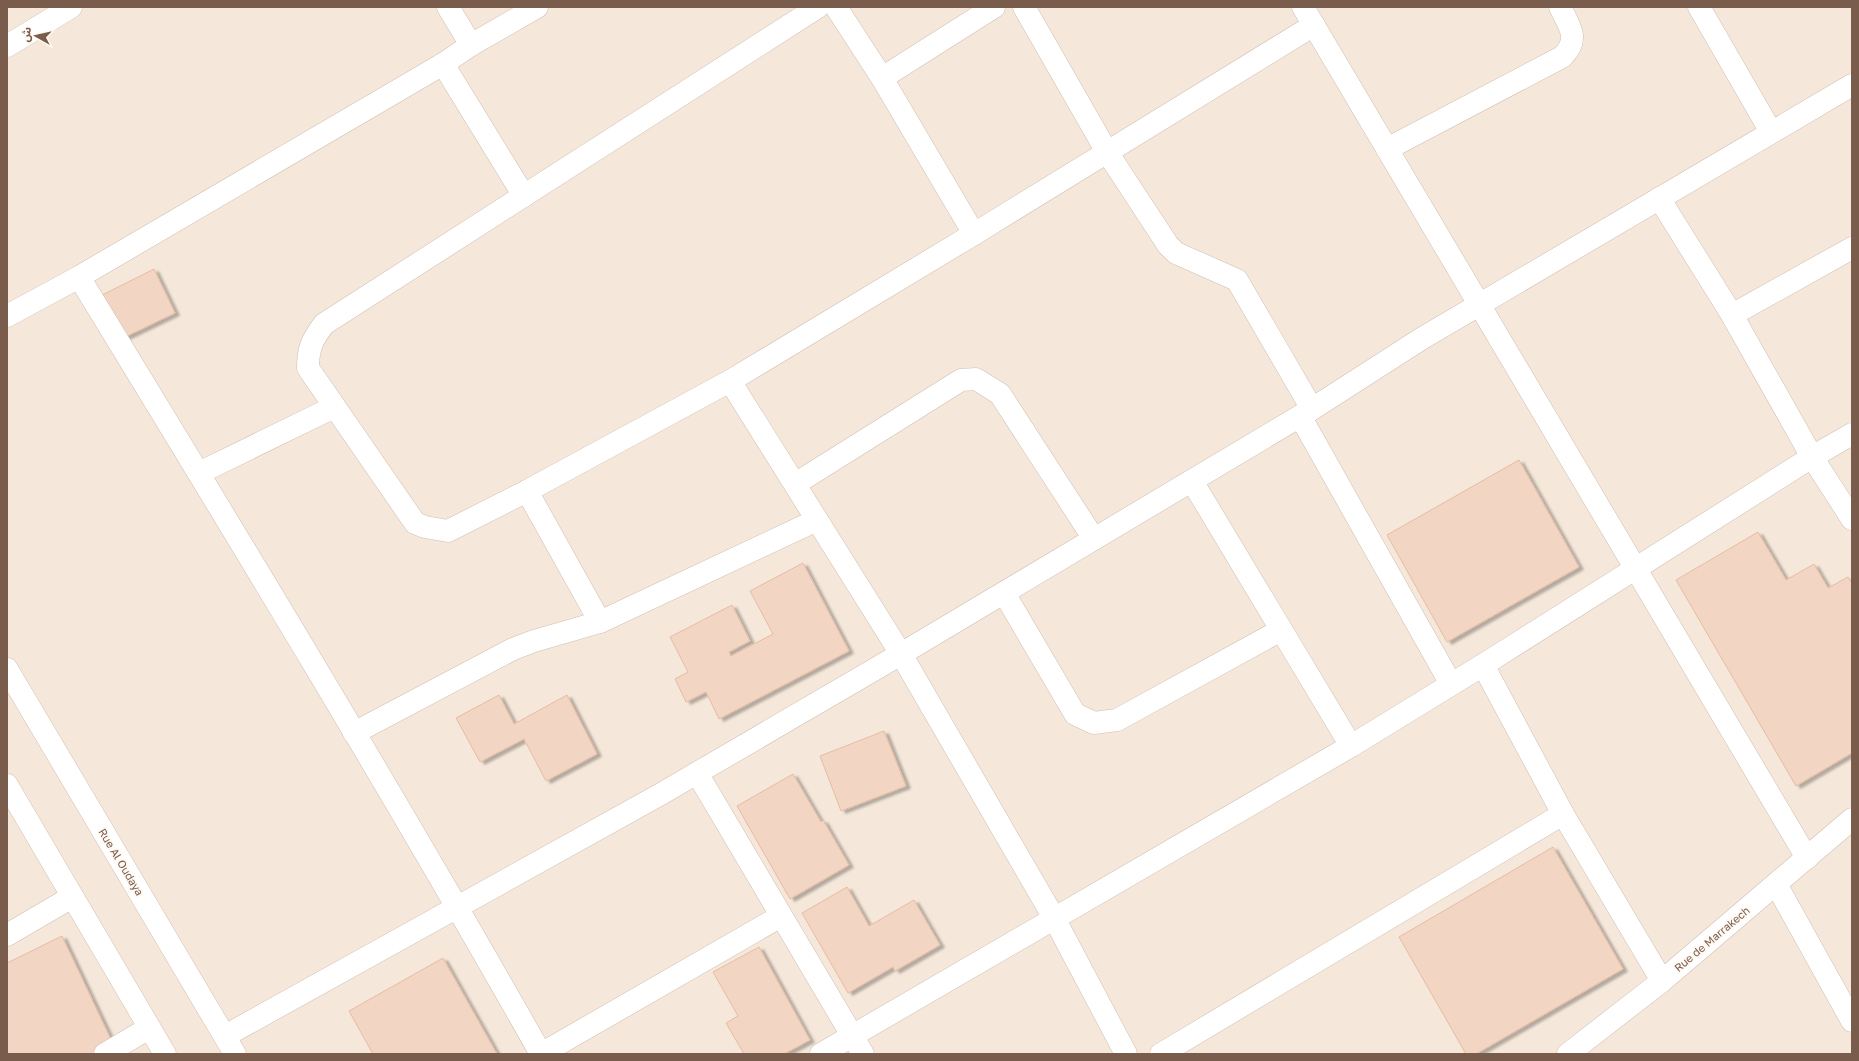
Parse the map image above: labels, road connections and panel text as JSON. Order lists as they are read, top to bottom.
{
  "streets": {
    "street": ["Rue Al Oudaya", "Rue de Marrakech"]
  },
  "north": "left"
}
